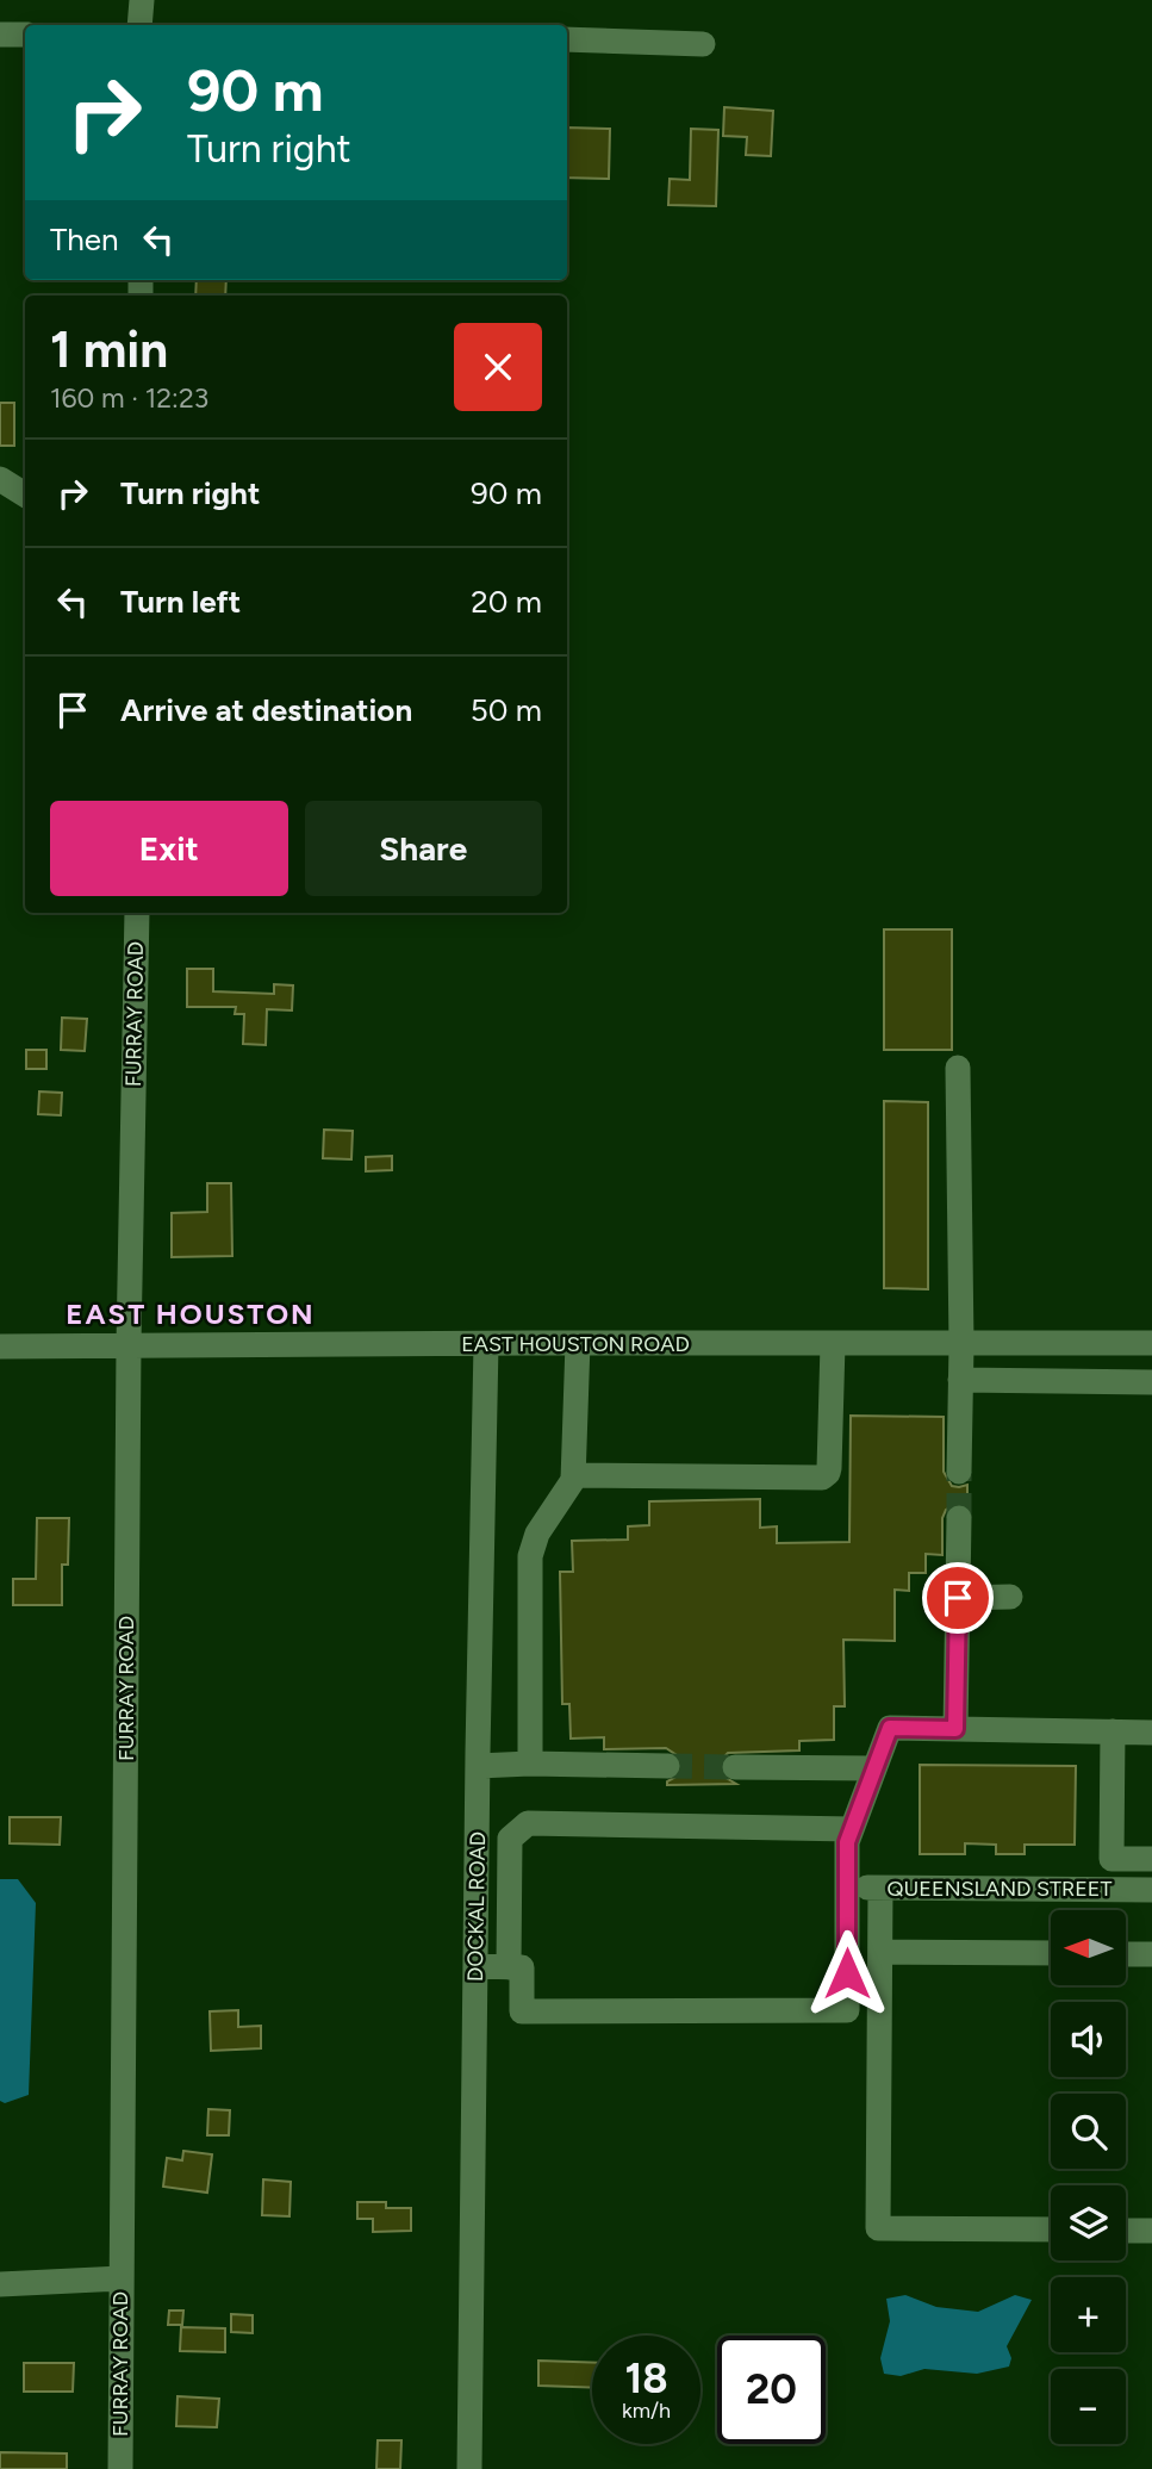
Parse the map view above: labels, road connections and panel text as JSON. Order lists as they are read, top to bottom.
{
  "streets": {
    "street": [
      "FURRAY ROAD",
      "EAST HOUSTON ROAD",
      "QUEENSLAND STREET",
      "DOCKAL ROAD"
    ]
  },
  "crossings": [
    ["FURRAY ROAD", "EAST HOUSTON ROAD"],
    ["EAST HOUSTON ROAD", "DOCKAL ROAD"]
  ],
  "districts": ["EAST HOUSTON"],
  "north": "left",
  "page": {
    "turn": ["90 m", "Turn right"],
    "then": "Then",
    "heading": ["1 min", "160 m · 12:23"],
    "list": [
      {
        "name": "Turn right",
        "value": "90 m"
      },
      {
        "name": "Turn left",
        "value": "20 m"
      },
      {
        "name": "Arrive at destination",
        "value": "50 m"
      }
    ],
    "buttons": ["Exit", "Share"],
    "map_buttons": ["+", "−"],
    "speed": "18 km/h",
    "limit": "20"
  }
}
